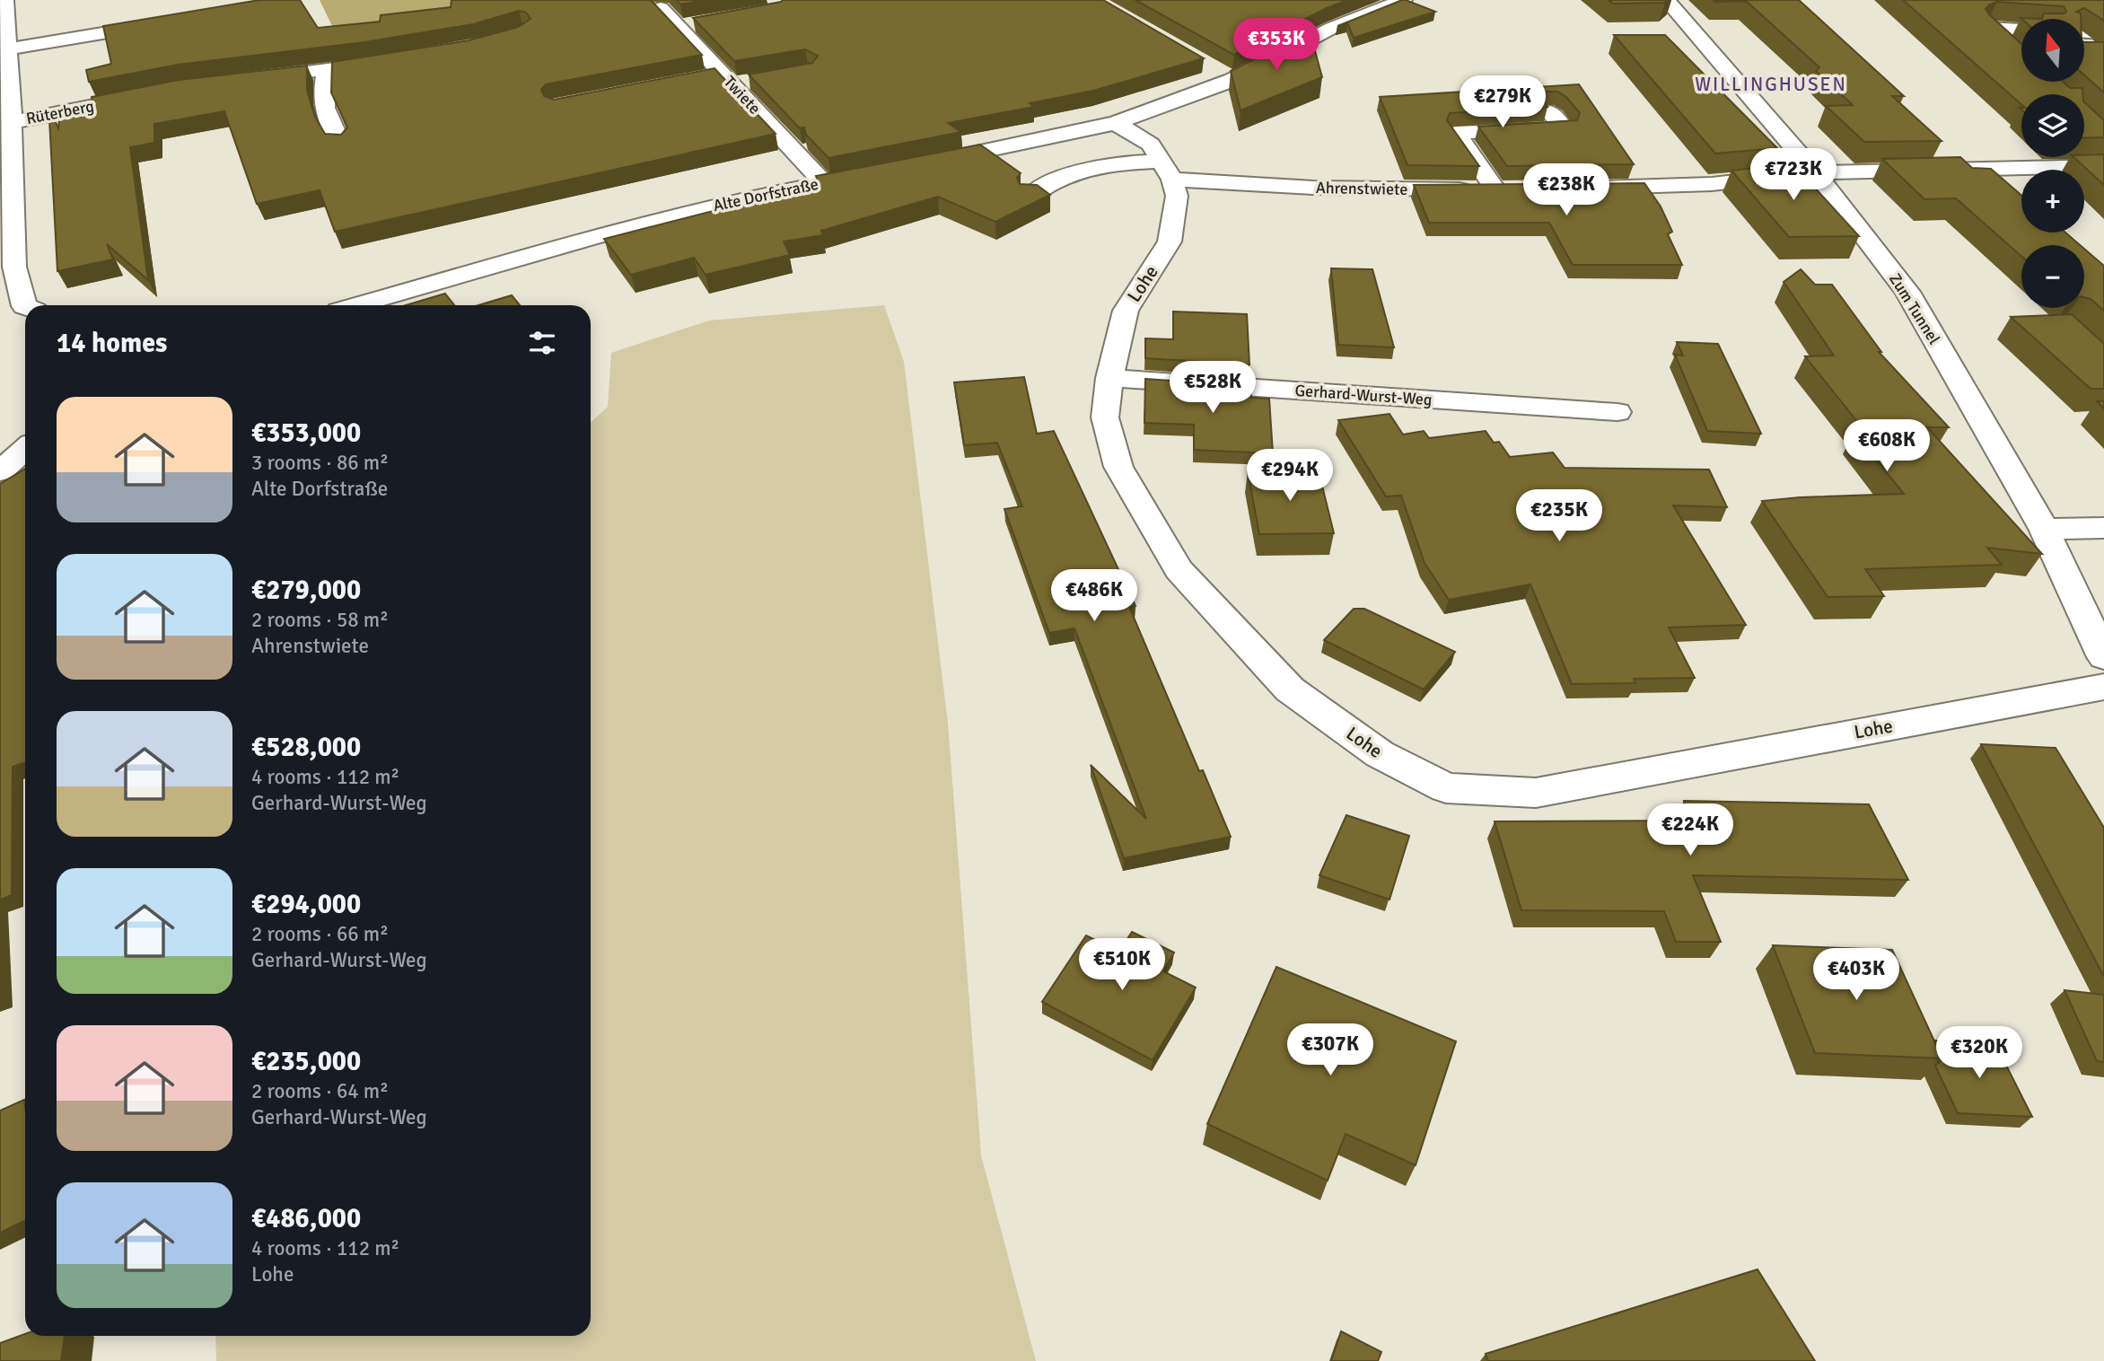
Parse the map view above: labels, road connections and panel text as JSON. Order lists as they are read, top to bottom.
{
  "streets": {
    "street": [
      "Twiete",
      "Rüterberg",
      "Ahrenstwiete",
      "Alte Dorfstraße",
      "Lohe",
      "Zum Tunnel",
      "Gerhard-Wurst-Weg"
    ]
  },
  "crossings": [
    ["Twiete", "Alte Dorfstraße"],
    ["Ahrenstwiete", "Lohe"],
    ["Lohe", "Gerhard-Wurst-Weg"]
  ],
  "districts": ["WILLINGHUSEN"],
  "north": "top",
  "page": {
    "price": [
      "€353K",
      "€279K",
      "€723K",
      "€238K",
      "€528K",
      "€608K",
      "€294K",
      "€235K",
      "€486K",
      "€224K",
      "€510K",
      "€403K",
      "€307K",
      "€320K"
    ],
    "map_buttons": ["+", "−"],
    "heading": "14 homes",
    "list": [
      {
        "name": "€353,000",
        "note": "3 rooms · 86 m² · Alte Dorfstraße"
      },
      {
        "name": "€279,000",
        "note": "2 rooms · 58 m² · Ahrenstwiete"
      },
      {
        "name": "€528,000",
        "note": "4 rooms · 112 m² · Gerhard-Wurst-Weg"
      },
      {
        "name": "€294,000",
        "note": "2 rooms · 66 m² · Gerhard-Wurst-Weg"
      },
      {
        "name": "€235,000",
        "note": "2 rooms · 64 m² · Gerhard-Wurst-Weg"
      },
      {
        "name": "€486,000",
        "note": "4 rooms · 112 m² · Lohe"
      }
    ]
  }
}
